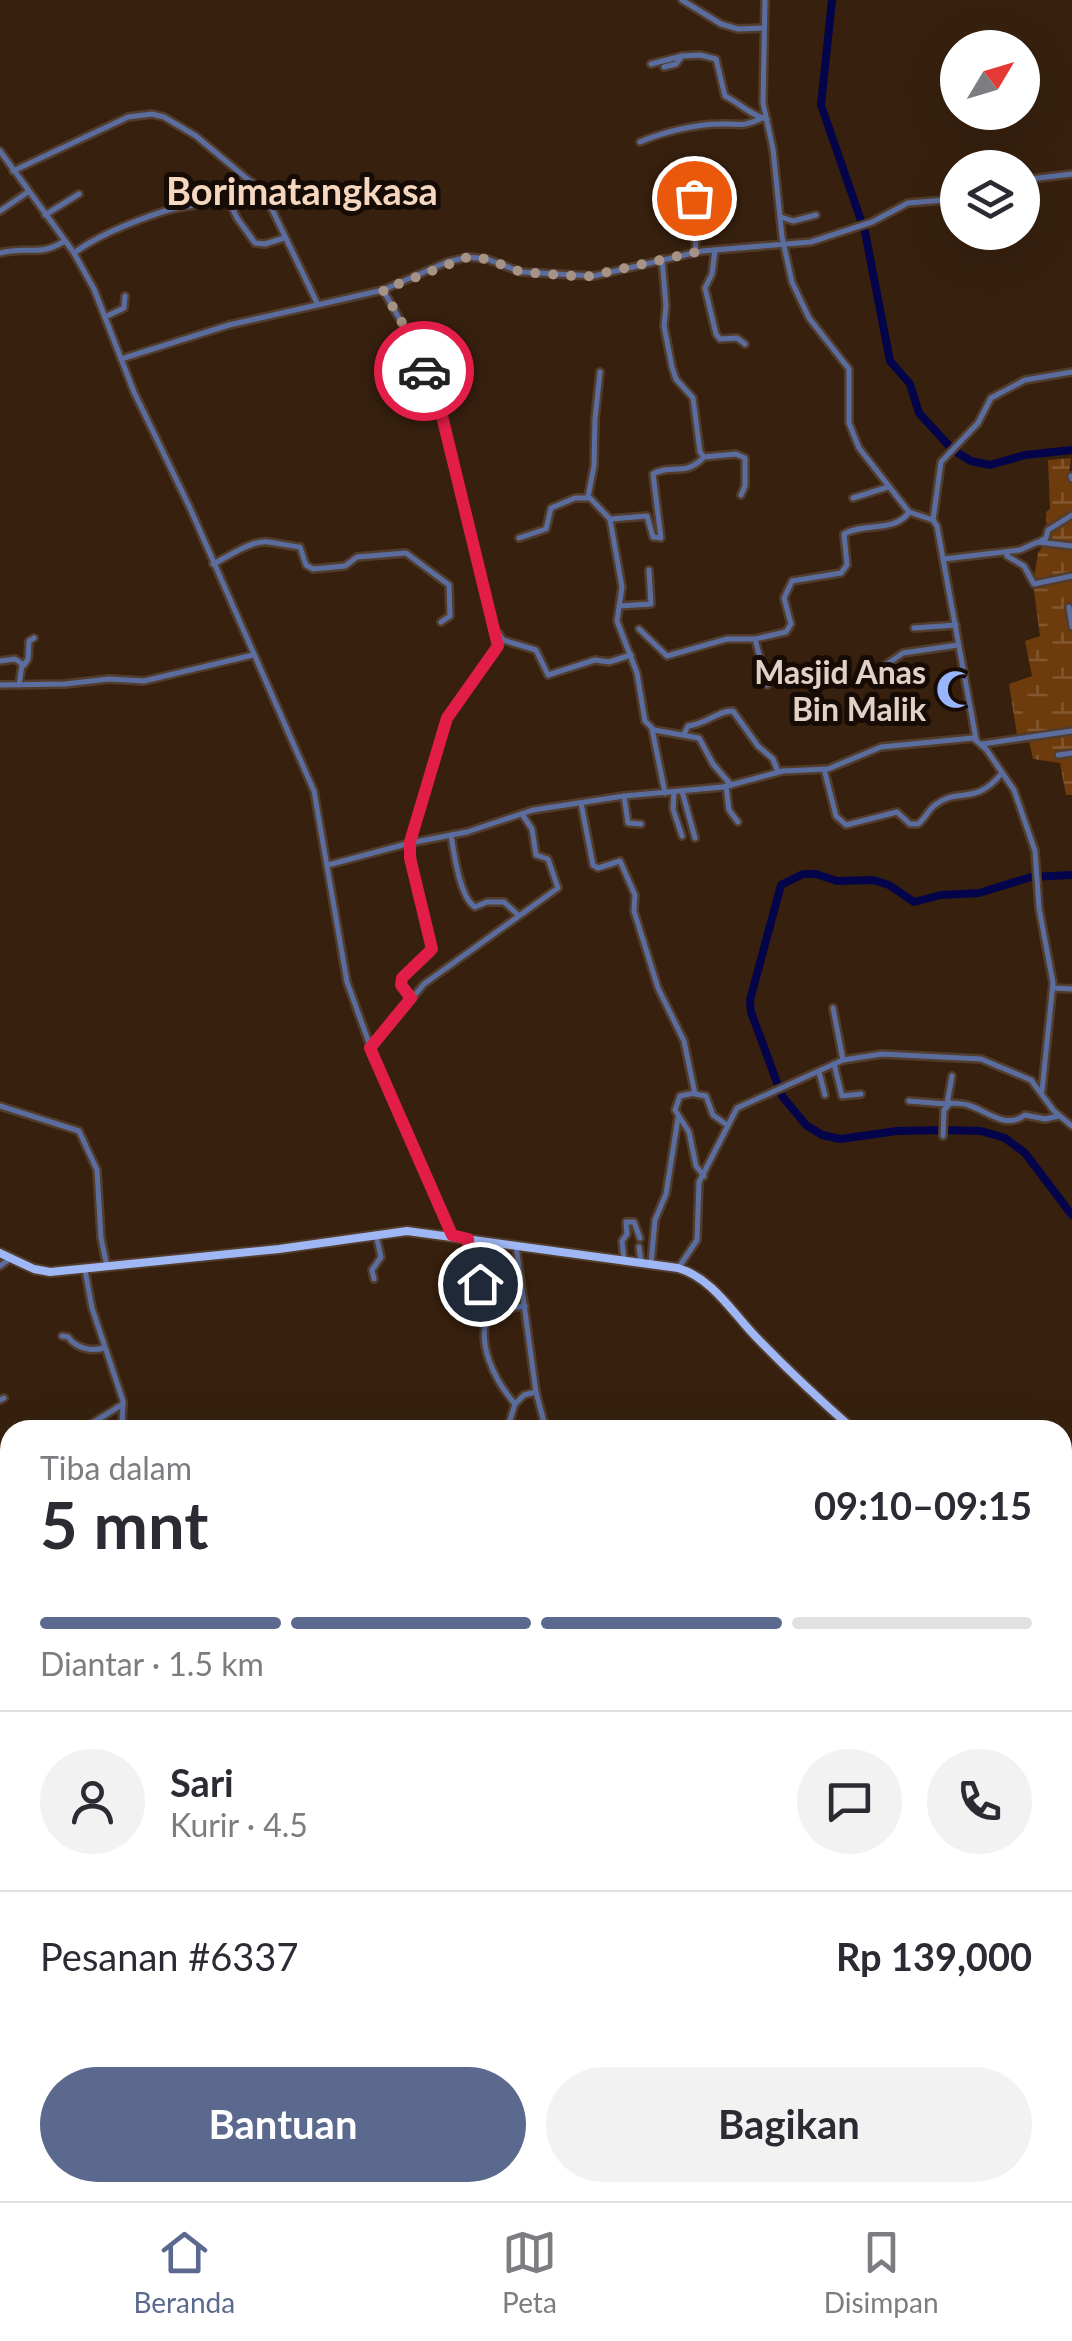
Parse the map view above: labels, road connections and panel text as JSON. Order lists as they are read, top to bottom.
{
  "districts": ["Borimatangkasa"],
  "places": {
    "mosque": ["Masjid Anas Bin Malik"]
  },
  "north": "top right",
  "page": {
    "heading": ["5 mnt", "Tiba dalam", "09:10–09:15"],
    "panel": [
      "Sari",
      "Kurir · 4.5",
      "Pesanan #6337",
      "Rp 139,000"
    ],
    "bar": "Diantar · 1.5 km",
    "buttons": ["Bantuan", "Bagikan"],
    "tabs": ["Beranda", "Peta", "Disimpan"]
  }
}
